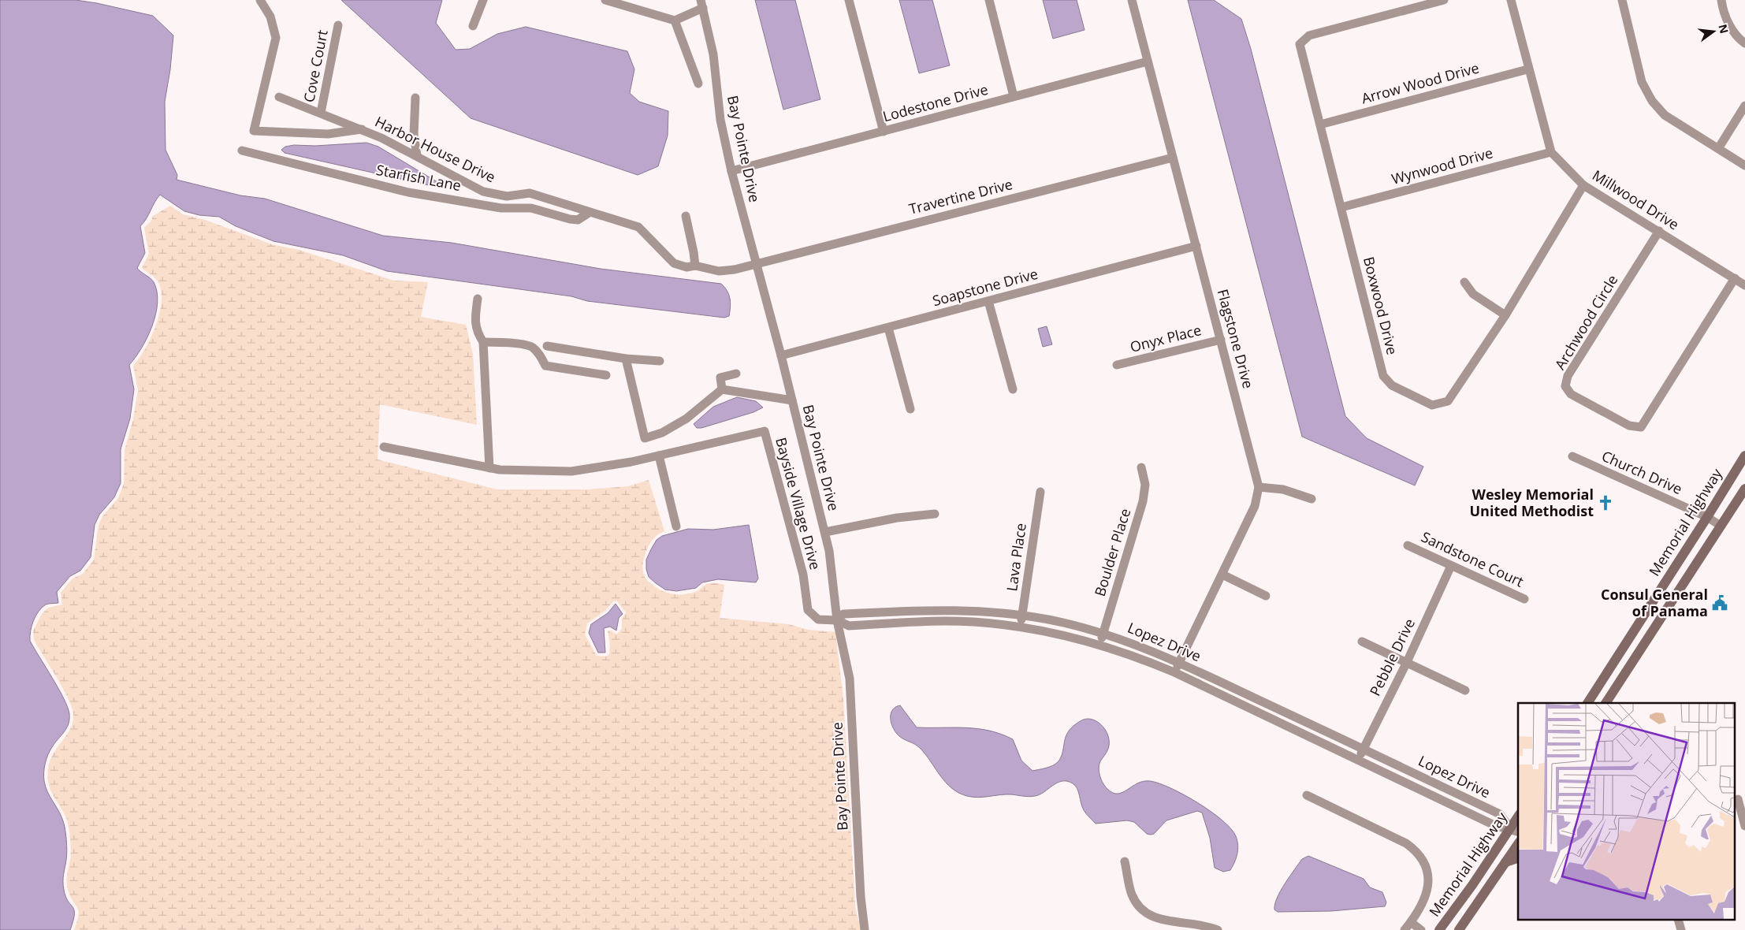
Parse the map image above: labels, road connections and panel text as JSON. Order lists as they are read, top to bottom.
{
  "streets": {
    "main road": ["Memorial Highway"],
    "street": [
      "Cove Court",
      "Arrow Wood Drive",
      "Lodestone Drive",
      "Bay Pointe Drive",
      "Harbor House Drive",
      "Wynwood Drive",
      "Starfish Lane",
      "Travertine Drive",
      "Millwood Drive",
      "Soapstone Drive",
      "Boxwood Drive",
      "Archwood Circle",
      "Onyx Place",
      "Flagstone Drive",
      "Church Drive",
      "Bayside Village Drive",
      "Boulder Place",
      "Lava Place",
      "Sandstone Court",
      "Lopez Drive",
      "Pebble Drive"
    ]
  },
  "crossings": [
    ["Cove Court", "Harbor House Drive"],
    ["Arrow Wood Drive", "Millwood Drive"],
    ["Arrow Wood Drive", "Boxwood Drive"],
    ["Lodestone Drive", "Bay Pointe Drive"],
    ["Lodestone Drive", "Flagstone Drive"],
    ["Bay Pointe Drive", "Harbor House Drive"],
    ["Bay Pointe Drive", "Travertine Drive"],
    ["Bay Pointe Drive", "Soapstone Drive"],
    ["Bay Pointe Drive", "Bayside Village Drive"],
    ["Bay Pointe Drive", "Lopez Drive"],
    ["Harbor House Drive", "Starfish Lane"],
    ["Harbor House Drive", "Travertine Drive"],
    ["Wynwood Drive", "Millwood Drive"],
    ["Wynwood Drive", "Boxwood Drive"],
    ["Travertine Drive", "Flagstone Drive"],
    ["Millwood Drive", "Boxwood Drive"],
    ["Millwood Drive", "Archwood Circle"],
    ["Soapstone Drive", "Flagstone Drive"],
    ["Onyx Place", "Flagstone Drive"],
    ["Church Drive", "Memorial Highway"],
    ["Bayside Village Drive", "Lopez Drive"],
    ["Memorial Highway", "Lopez Drive"],
    ["Boulder Place", "Lopez Drive"],
    ["Lava Place", "Lopez Drive"],
    ["Sandstone Court", "Pebble Drive"],
    ["Lopez Drive", "Pebble Drive"]
  ],
  "places": {
    "church": ["Wesley Memorial United Methodist"],
    "public building": ["Consul General of Panama"]
  },
  "north": "right"
}
